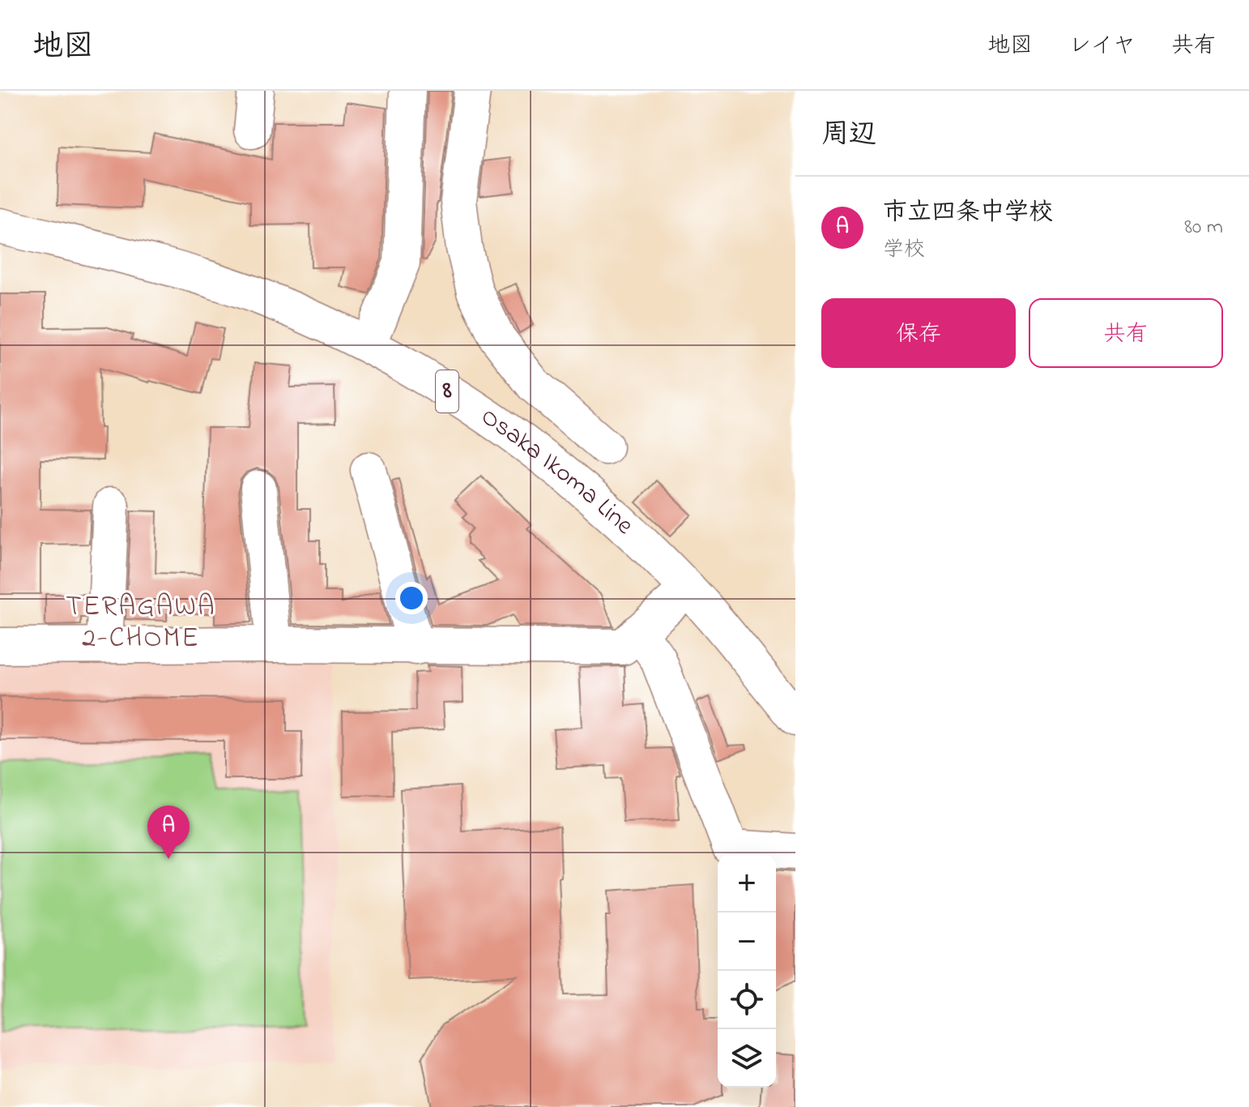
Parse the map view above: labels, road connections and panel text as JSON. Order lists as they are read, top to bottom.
{
  "streets": {
    "street": ["8", "Osaka Ikoma Line"]
  },
  "districts": ["TERAGAWA 2-CHOME"],
  "page": {
    "header": "地図",
    "nav": ["地図", "レイヤ", "共有"],
    "heading": "周辺",
    "list": [
      {
        "mark": "A",
        "name": "市立四条中学校",
        "note": "学校",
        "value": "80 m"
      }
    ],
    "buttons": ["保存", "共有"],
    "pins": "A",
    "map_buttons": ["+", "−"]
  }
}
